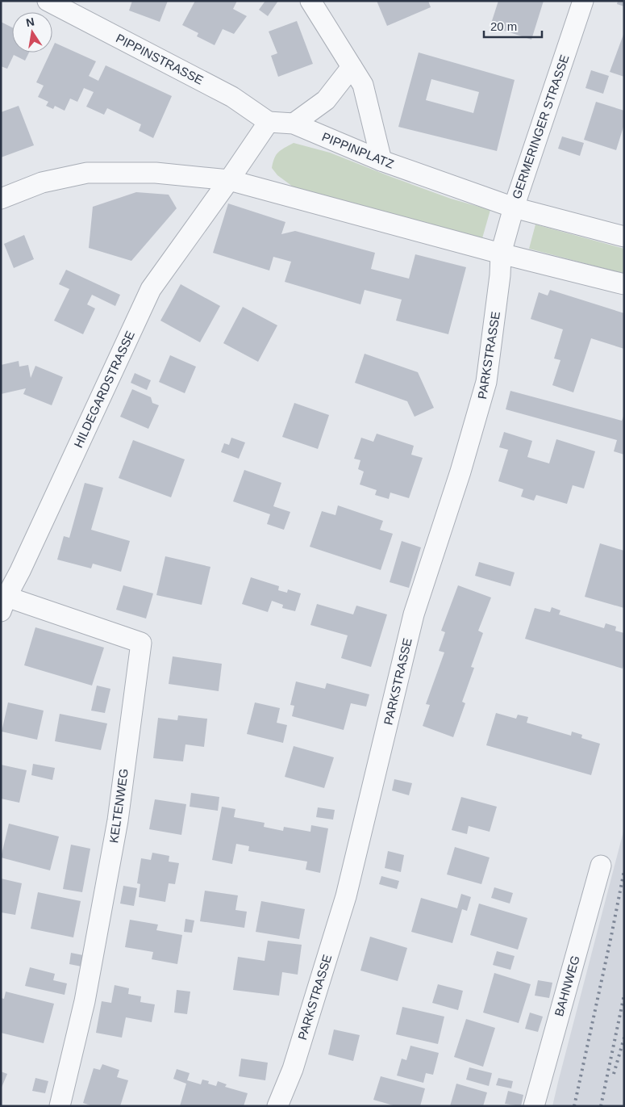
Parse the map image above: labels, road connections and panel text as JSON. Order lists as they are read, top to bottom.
{
  "streets": {
    "street": [
      "PIPPINSTRASSE",
      "GERMERINGER STRASSE",
      "PIPPINPLATZ",
      "PARKSTRASSE",
      "HILDEGARDSTRASSE",
      "KELTENWEG",
      "BAHNWEG"
    ]
  },
  "crossings": [
    ["PIPPINSTRASSE", "PIPPINPLATZ"],
    ["GERMERINGER STRASSE", "PIPPINPLATZ"],
    ["HILDEGARDSTRASSE", "KELTENWEG"]
  ],
  "scale_bar": "20 m",
  "north": "top"
}
